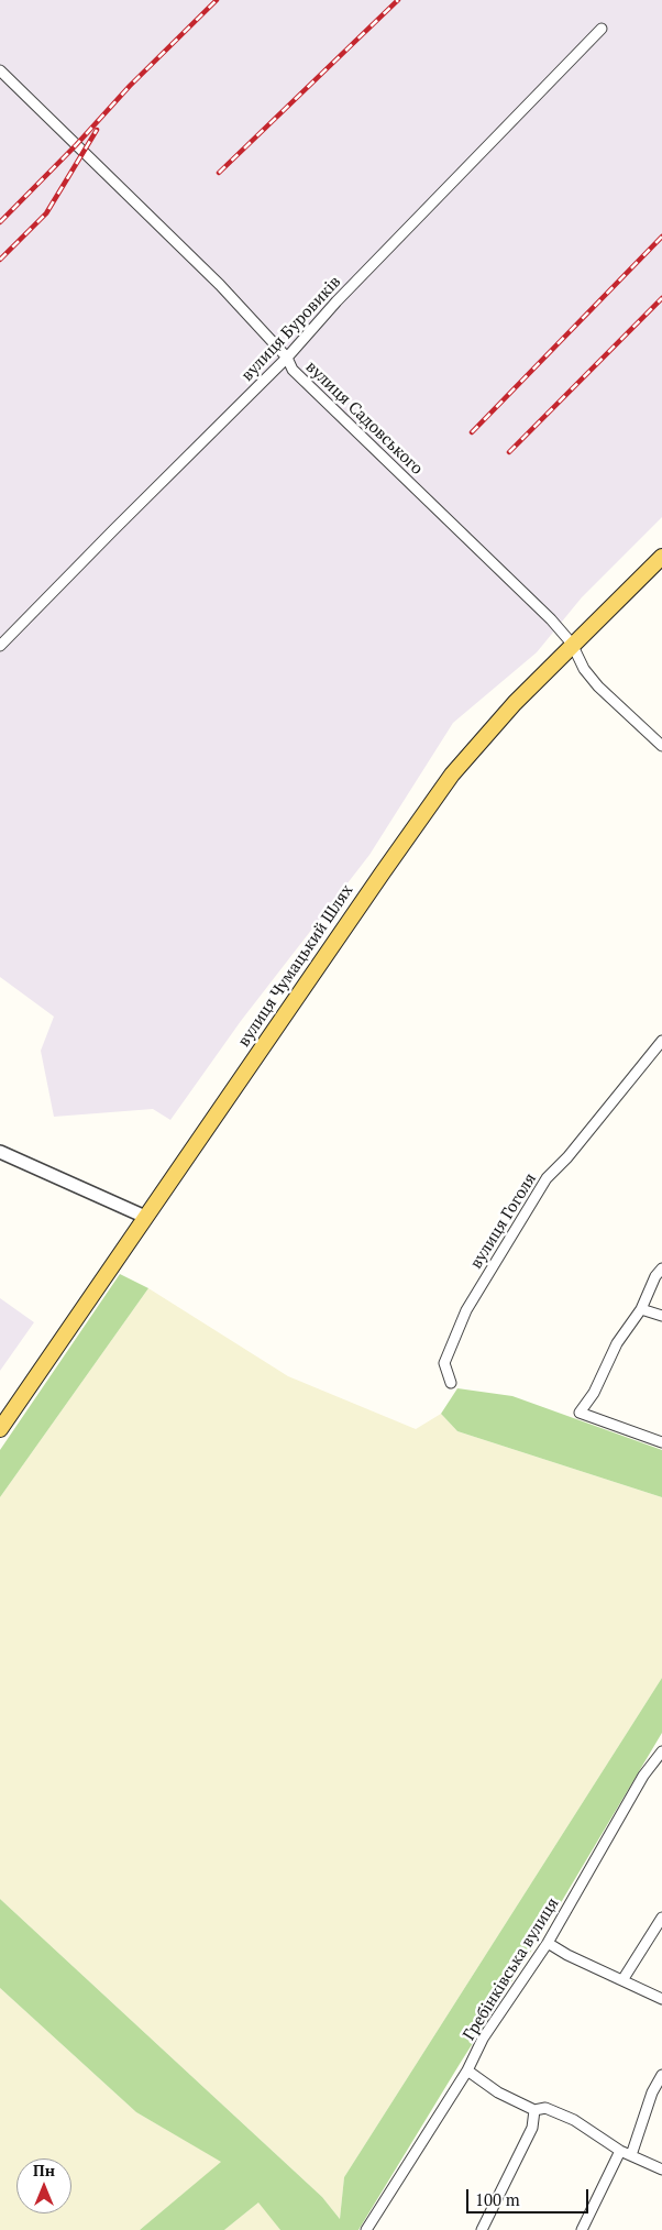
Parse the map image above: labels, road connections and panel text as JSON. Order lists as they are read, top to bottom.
{
  "streets": {
    "main road": ["вулиця Чумацький Шлях"],
    "street": [
      "вулиця Буровиків",
      "вулиця Садовського",
      "вулиця Гоголя",
      "Гребінківська вулиця"
    ]
  },
  "crossings": [
    ["вулиця Буровиків", "вулиця Садовського"],
    ["вулиця Садовського", "вулиця Чумацький Шлях"]
  ],
  "scale_bar": "100 m",
  "north": "top"
}
